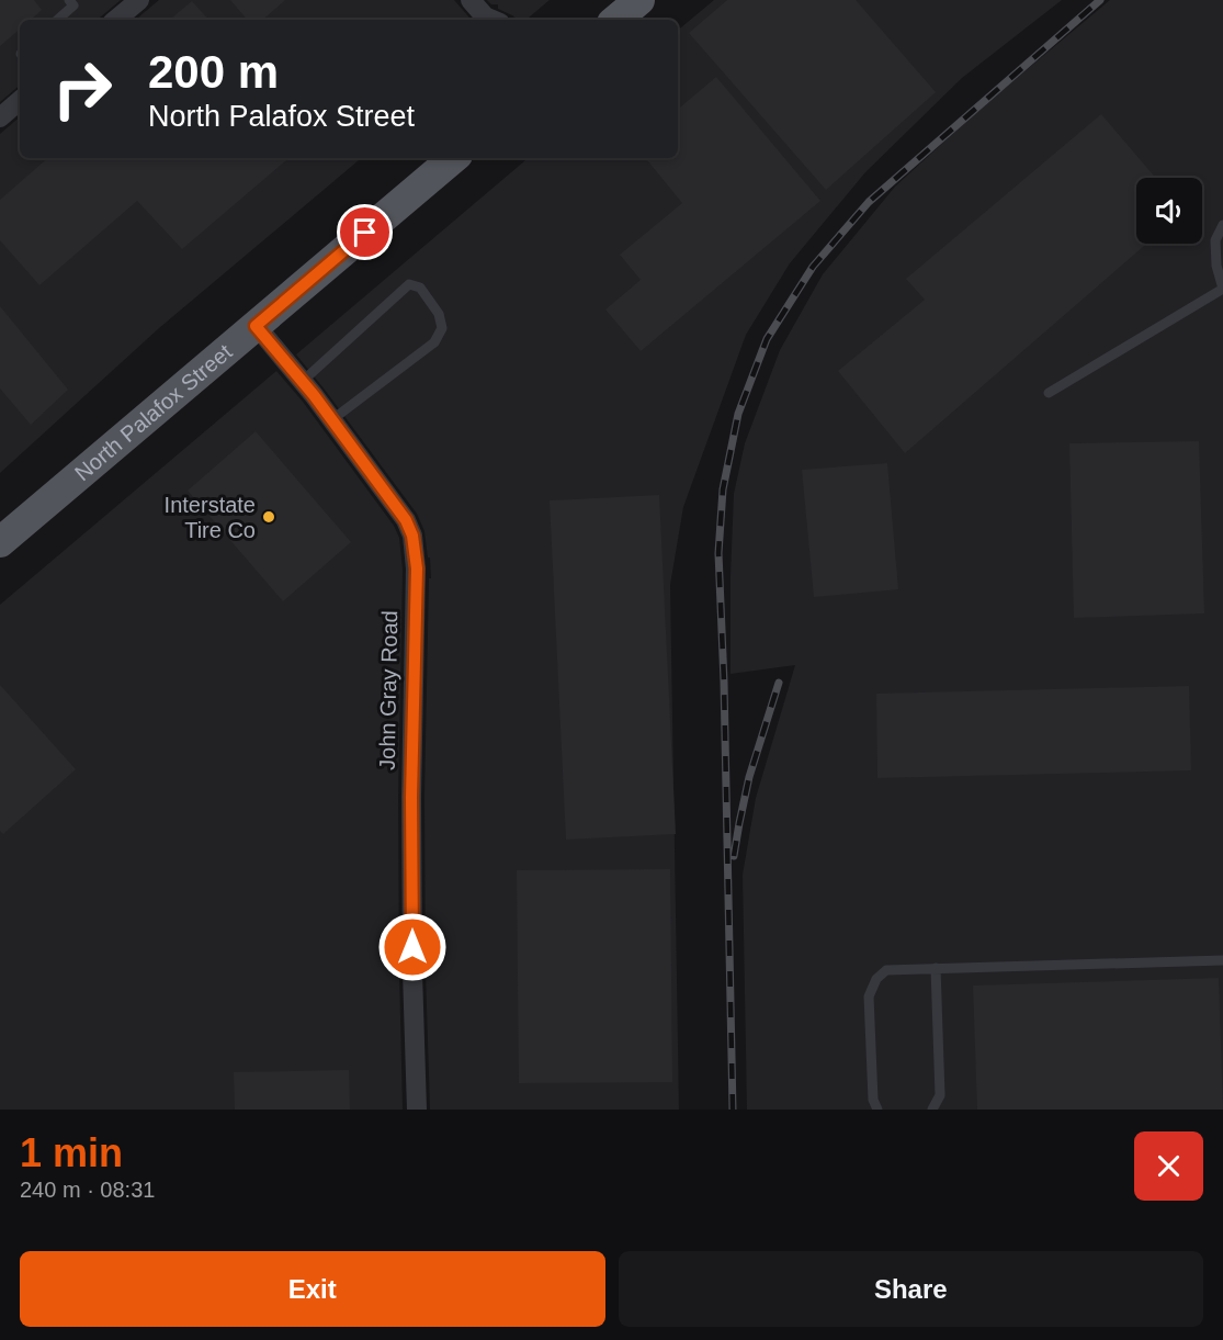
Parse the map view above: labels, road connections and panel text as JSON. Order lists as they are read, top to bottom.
{
  "streets": {
    "main road": ["North Palafox Street"],
    "street": ["John Gray Road"]
  },
  "crossings": [
    ["North Palafox Street", "John Gray Road"]
  ],
  "places": ["Interstate Tire Co"],
  "page": {
    "turn": ["200 m", "North Palafox Street"],
    "heading": ["1 min", "240 m · 08:31"],
    "buttons": ["Exit", "Share"]
  }
}
